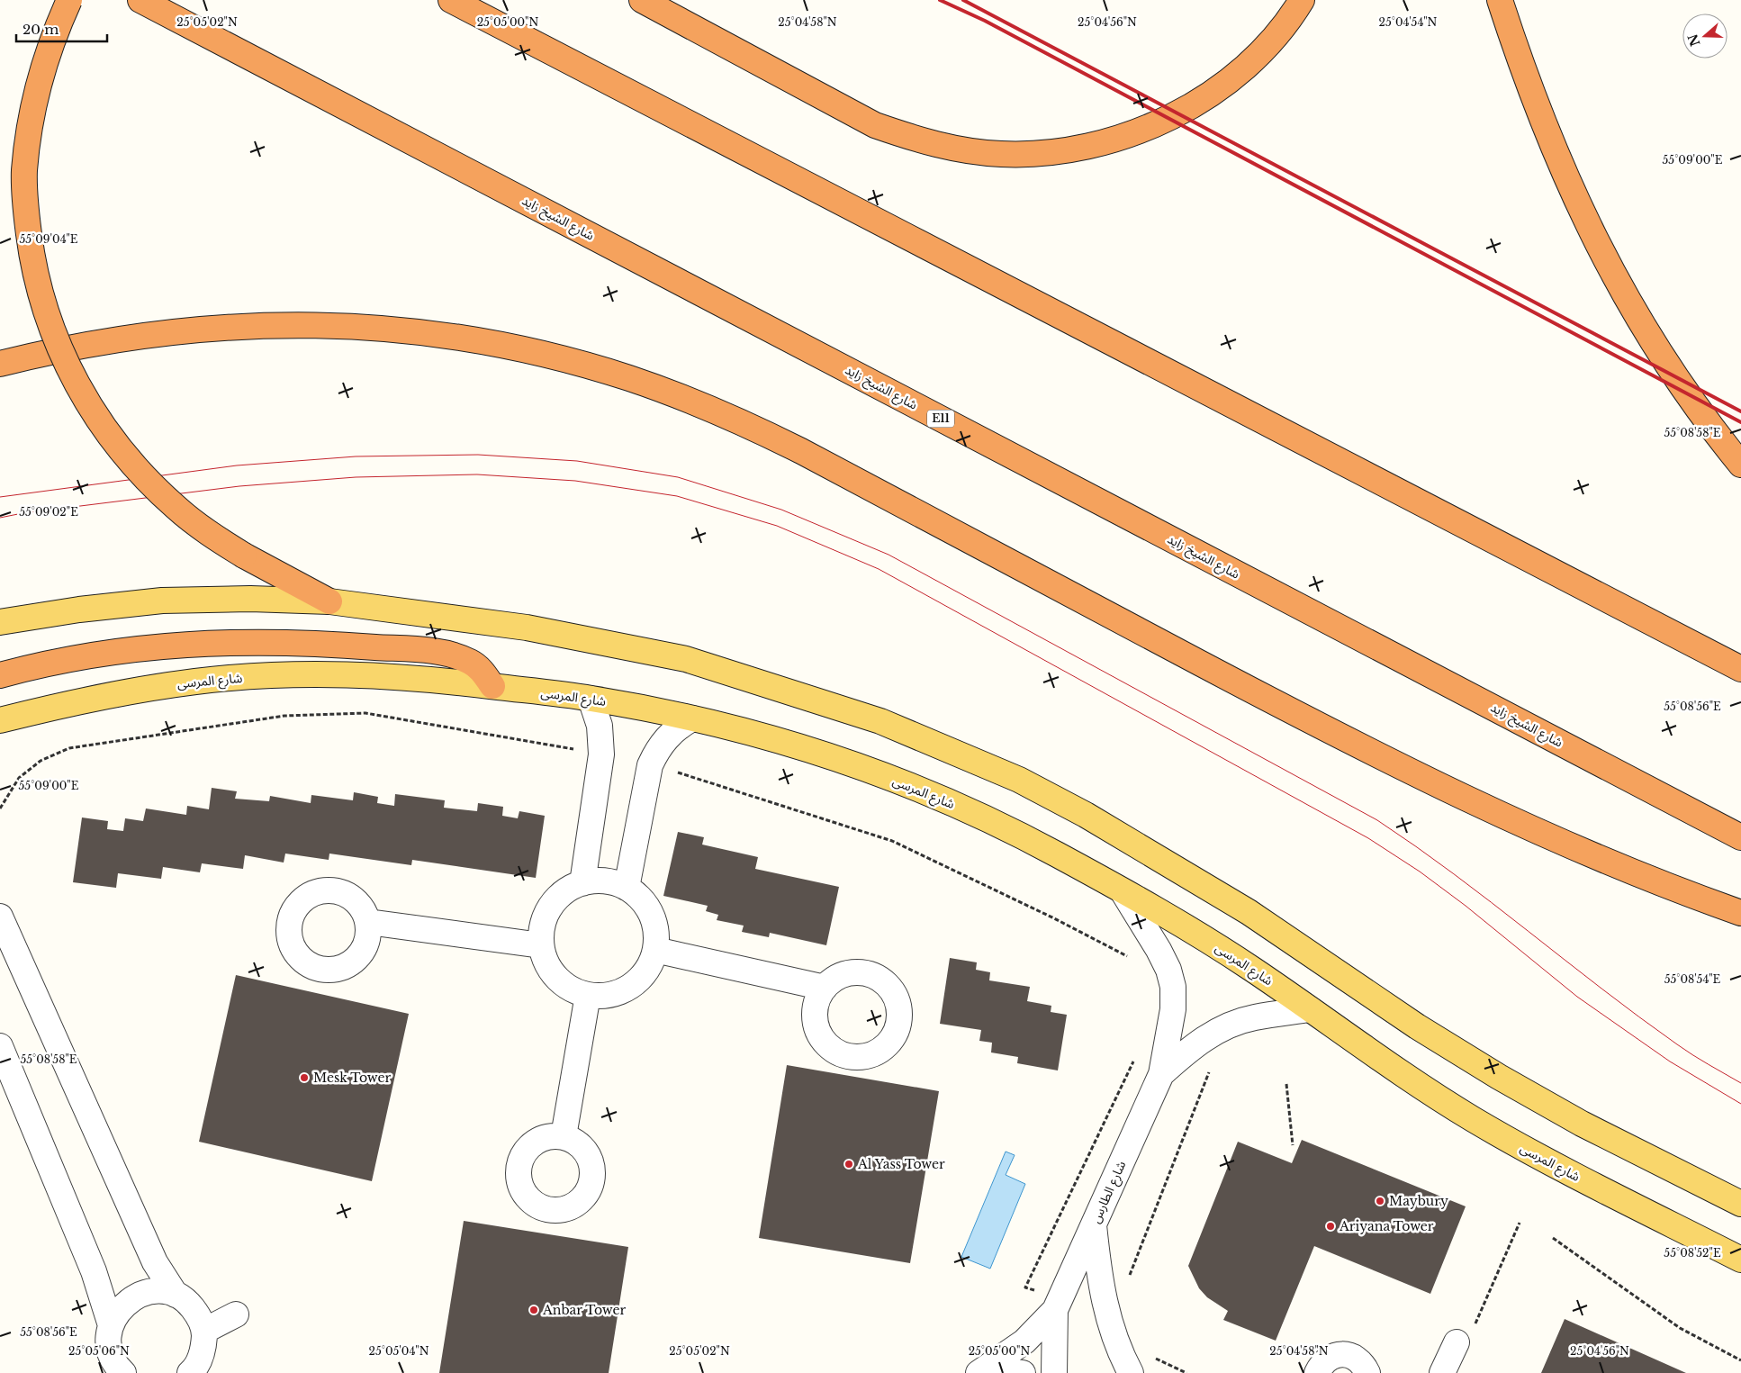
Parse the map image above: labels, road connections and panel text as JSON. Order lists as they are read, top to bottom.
{
  "streets": {
    "highway": ["شارع الشيخ زايد", "E11"],
    "main road": ["شارع المرسى"],
    "street": ["شارع الطارس"]
  },
  "crossings": [
    ["شارع المرسى", "شارع الطارس"]
  ],
  "places": [
    "Mesk Tower",
    "Al Yass Tower",
    "Maybury",
    "Ariyana Tower",
    "Anbar Tower"
  ],
  "scale_bar": "20 m",
  "north": "left",
  "coordinates": [
    "25°05'02\"N",
    "25°05'00\"N",
    "25°04'58\"N",
    "25°04'56\"N",
    "25°04'54\"N",
    "55°09'00\"E",
    "55°09'04\"E",
    "55°08'58\"E",
    "55°09'02\"E",
    "55°08'56\"E",
    "55°08'54\"E",
    "55°08'52\"E",
    "25°05'06\"N",
    "25°05'04\"N"
  ]
}
